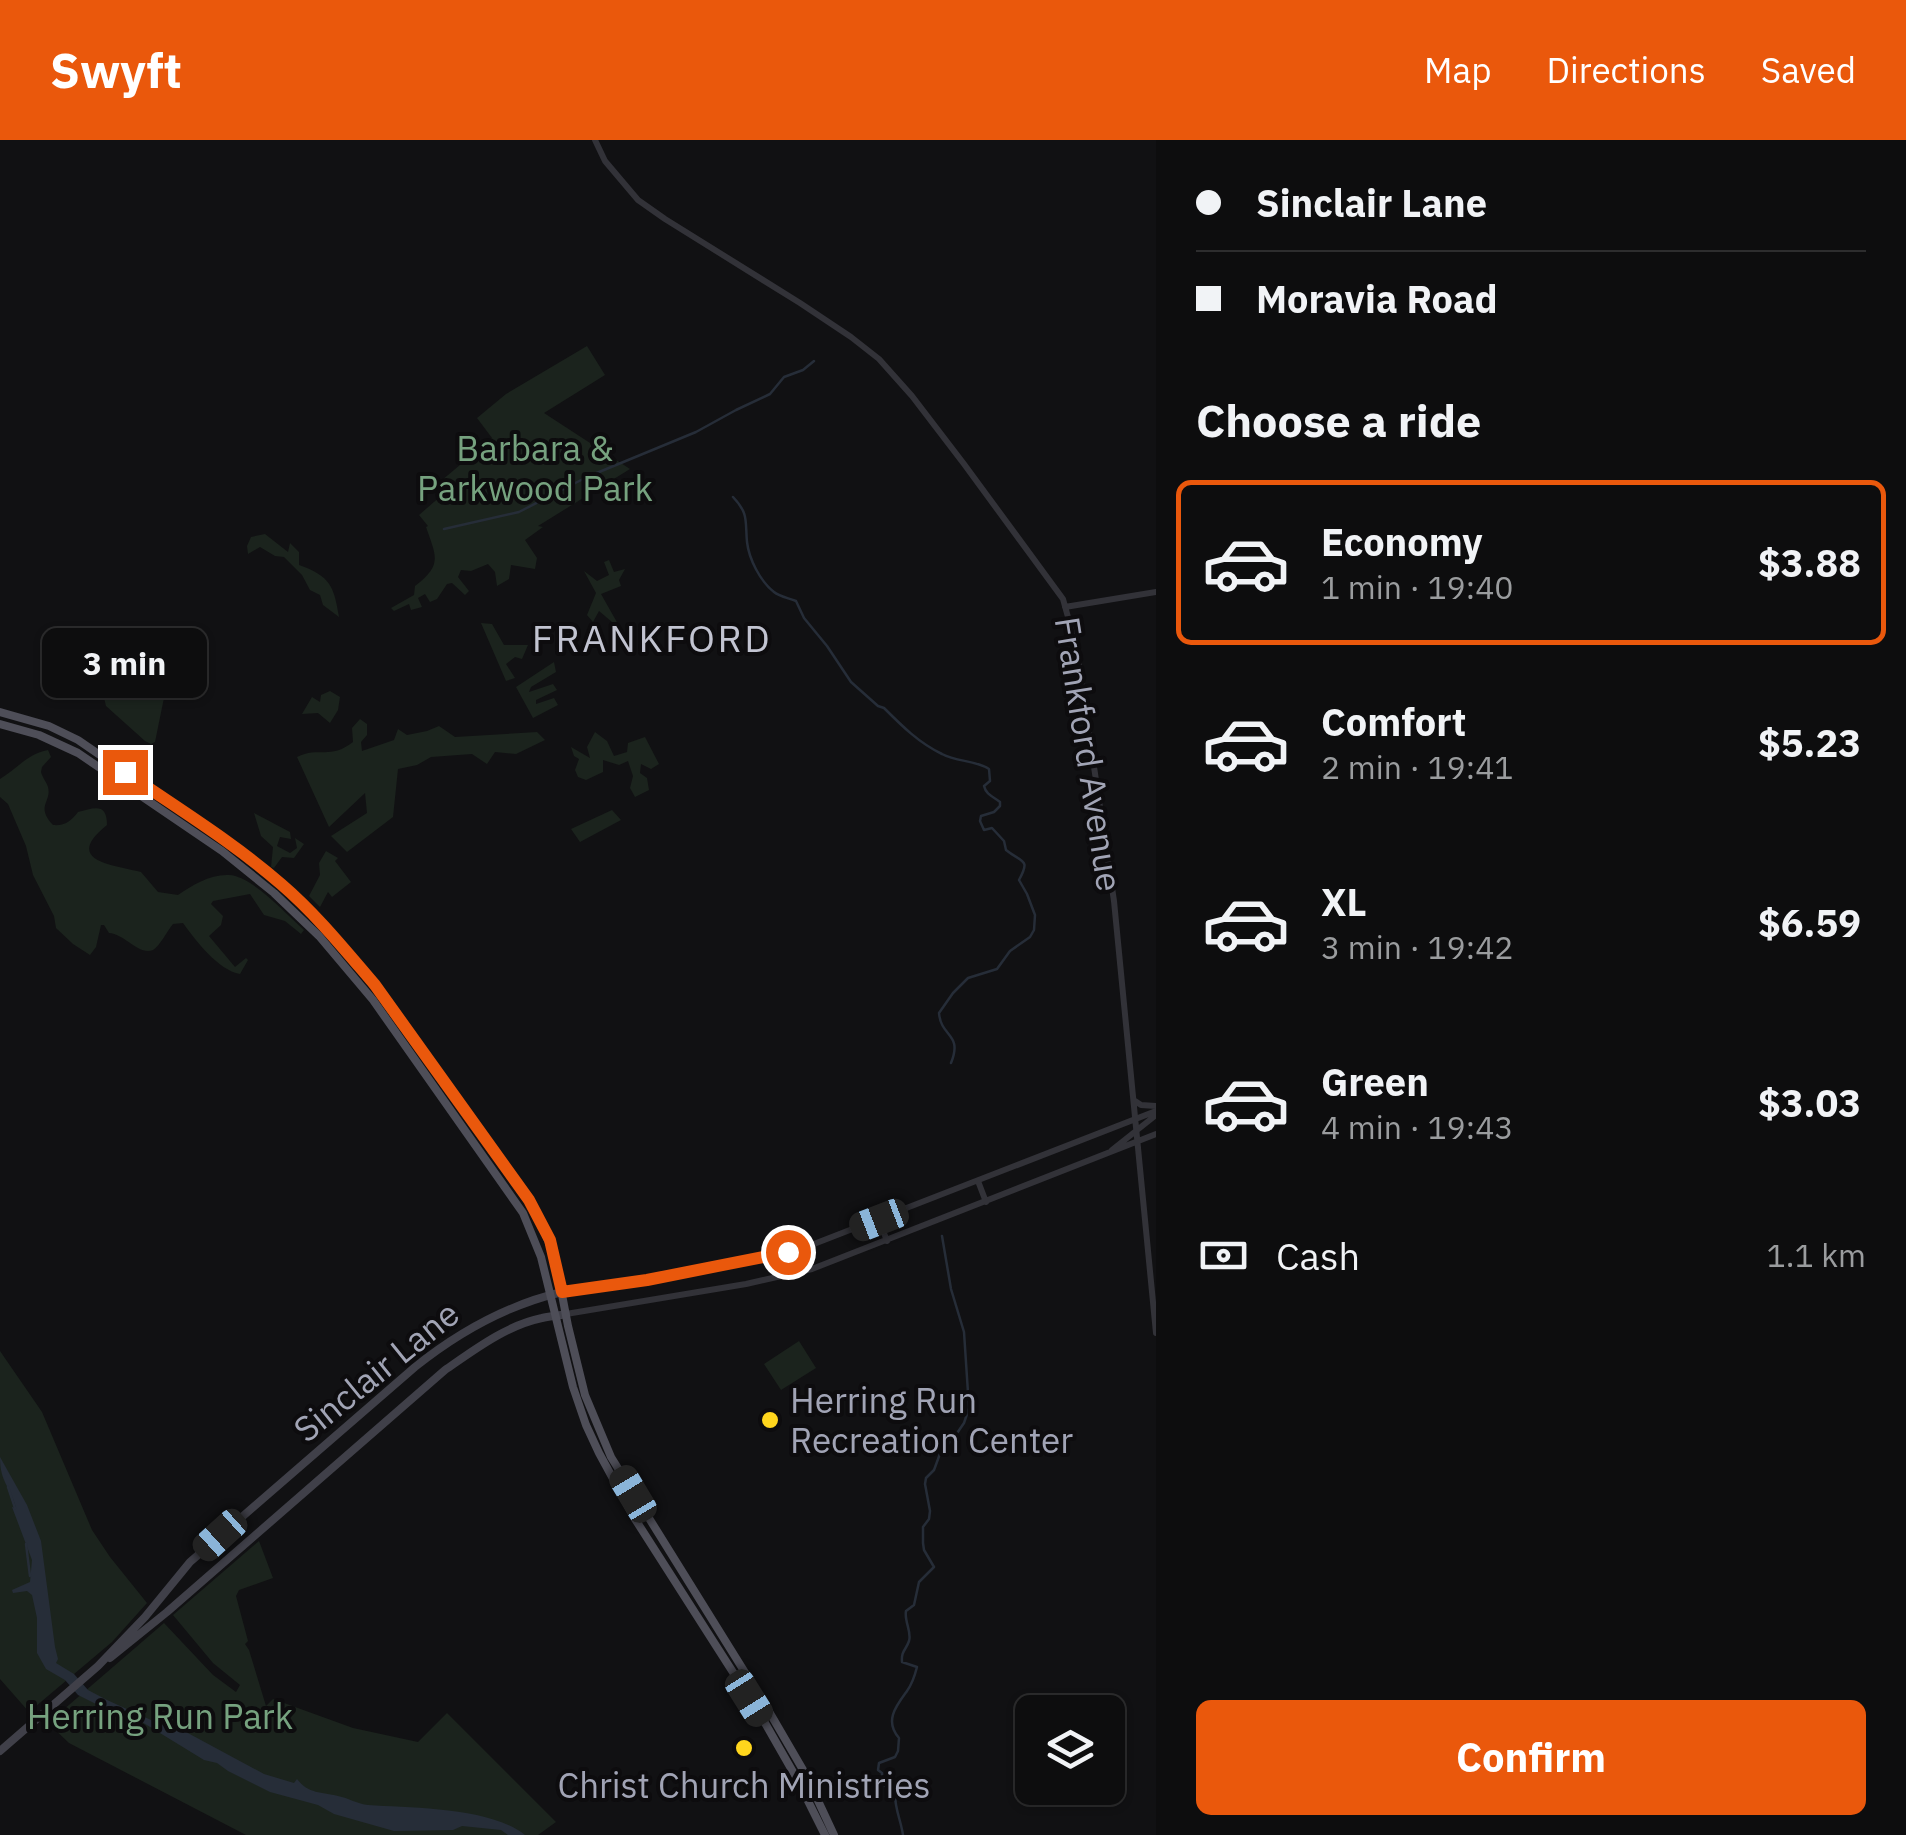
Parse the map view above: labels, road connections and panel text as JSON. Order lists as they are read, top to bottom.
{
  "streets": {
    "main road": ["Sinclair Lane"],
    "street": ["Frankford Avenue"]
  },
  "crossings": [
    ["Frankford Avenue", "Sinclair Lane"]
  ],
  "districts": ["FRANKFORD"],
  "parks": ["Barbara & Parkwood Park", "Herring Run Park"],
  "places": ["Herring Run Recreation Center", "Christ Church Ministries"],
  "page": {
    "header": "Swyft",
    "nav": ["Map", "Directions", "Saved"],
    "banner": ["Sinclair Lane", "Moravia Road"],
    "heading": "Choose a ride",
    "list": [
      {
        "name": "Economy",
        "note": "1 min · 19:40",
        "value": "$3.88"
      },
      {
        "name": "Comfort",
        "note": "2 min · 19:41",
        "value": "$5.23"
      },
      {
        "name": "XL",
        "note": "3 min · 19:42",
        "value": "$6.59"
      },
      {
        "name": "Green",
        "note": "4 min · 19:43",
        "value": "$3.03"
      }
    ],
    "bubble": "3 min",
    "pay": ["Cash", "1.1 km"],
    "buttons": "Confirm"
  }
}
